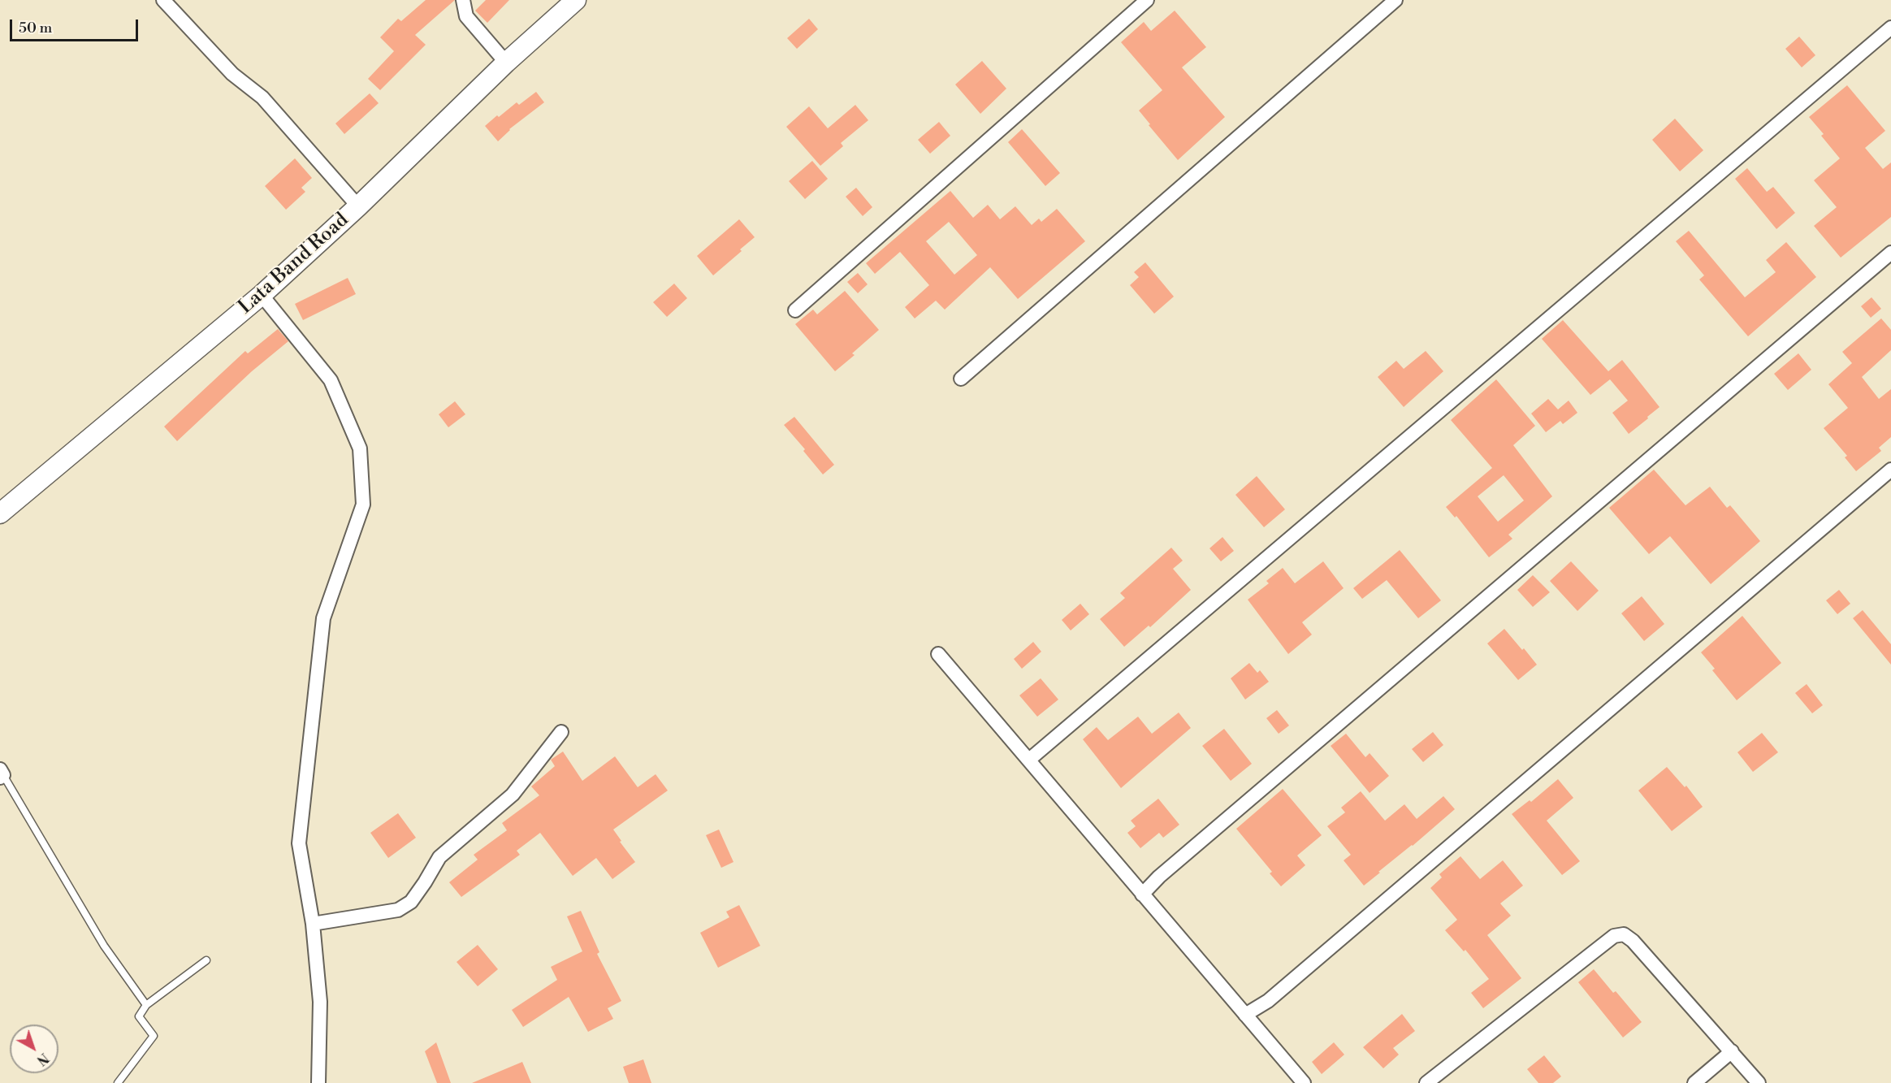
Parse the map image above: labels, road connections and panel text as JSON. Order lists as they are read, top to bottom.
{
  "streets": {
    "main road": ["Lata Band Road"]
  },
  "scale_bar": "50 m",
  "north": "bottom right"
}
